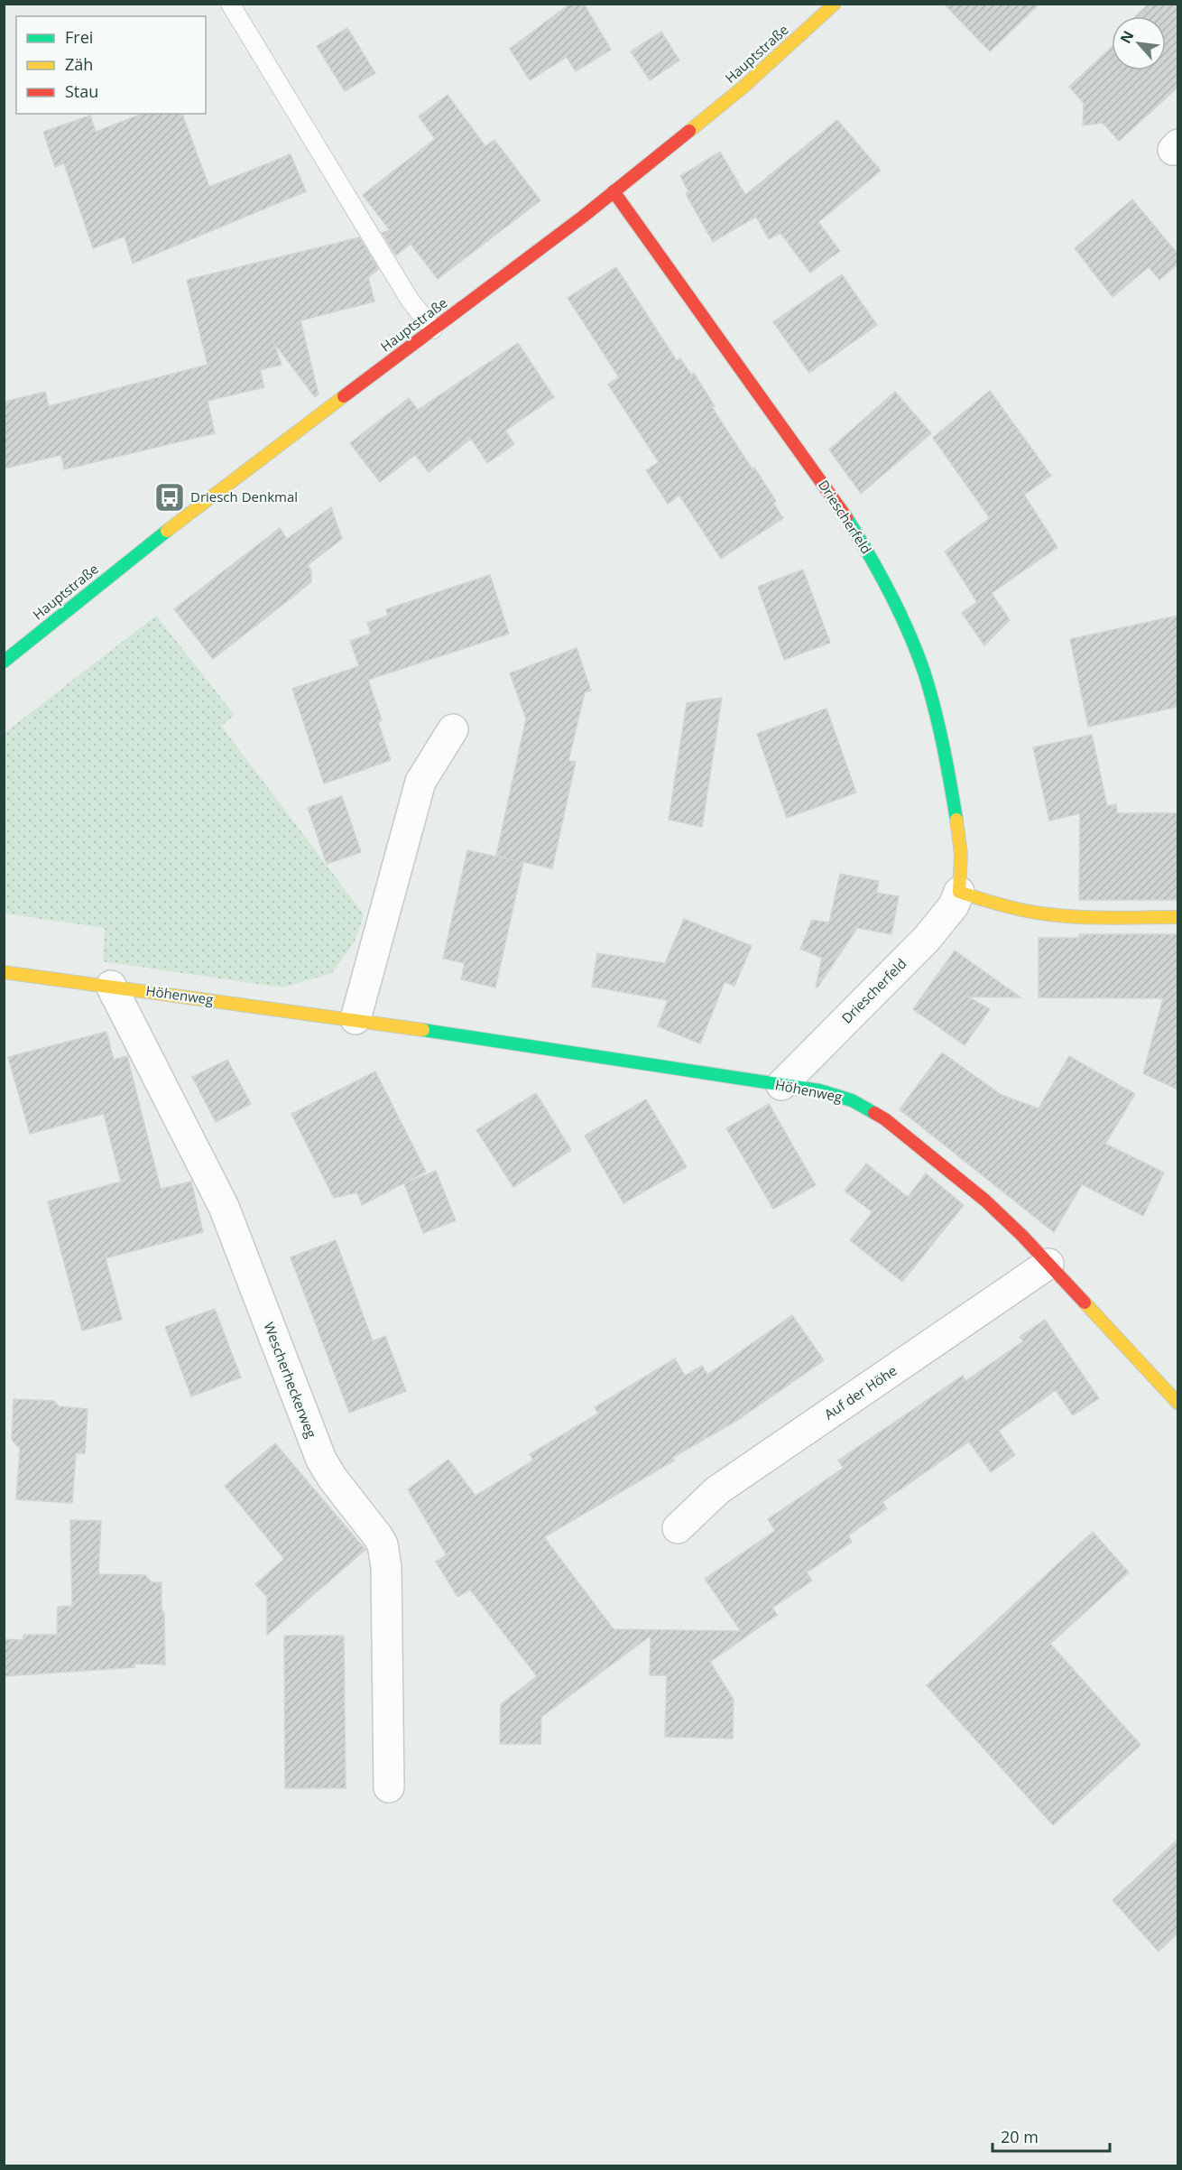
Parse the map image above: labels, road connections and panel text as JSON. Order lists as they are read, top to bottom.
{
  "streets": {
    "street": [
      "Hauptstraße",
      "Driescherfeld",
      "Höhenweg",
      "Wescherheckerweg",
      "Auf der Höhe"
    ]
  },
  "crossings": [
    ["Hauptstraße", "Driescherfeld"],
    ["Driescherfeld", "Höhenweg"],
    ["Höhenweg", "Wescherheckerweg"],
    ["Höhenweg", "Auf der Höhe"]
  ],
  "places": {
    "bus stop": ["Driesch Denkmal"]
  },
  "legend": ["Frei", "Zäh", "Stau"],
  "scale_bar": "20 m",
  "north": "top left"
}
